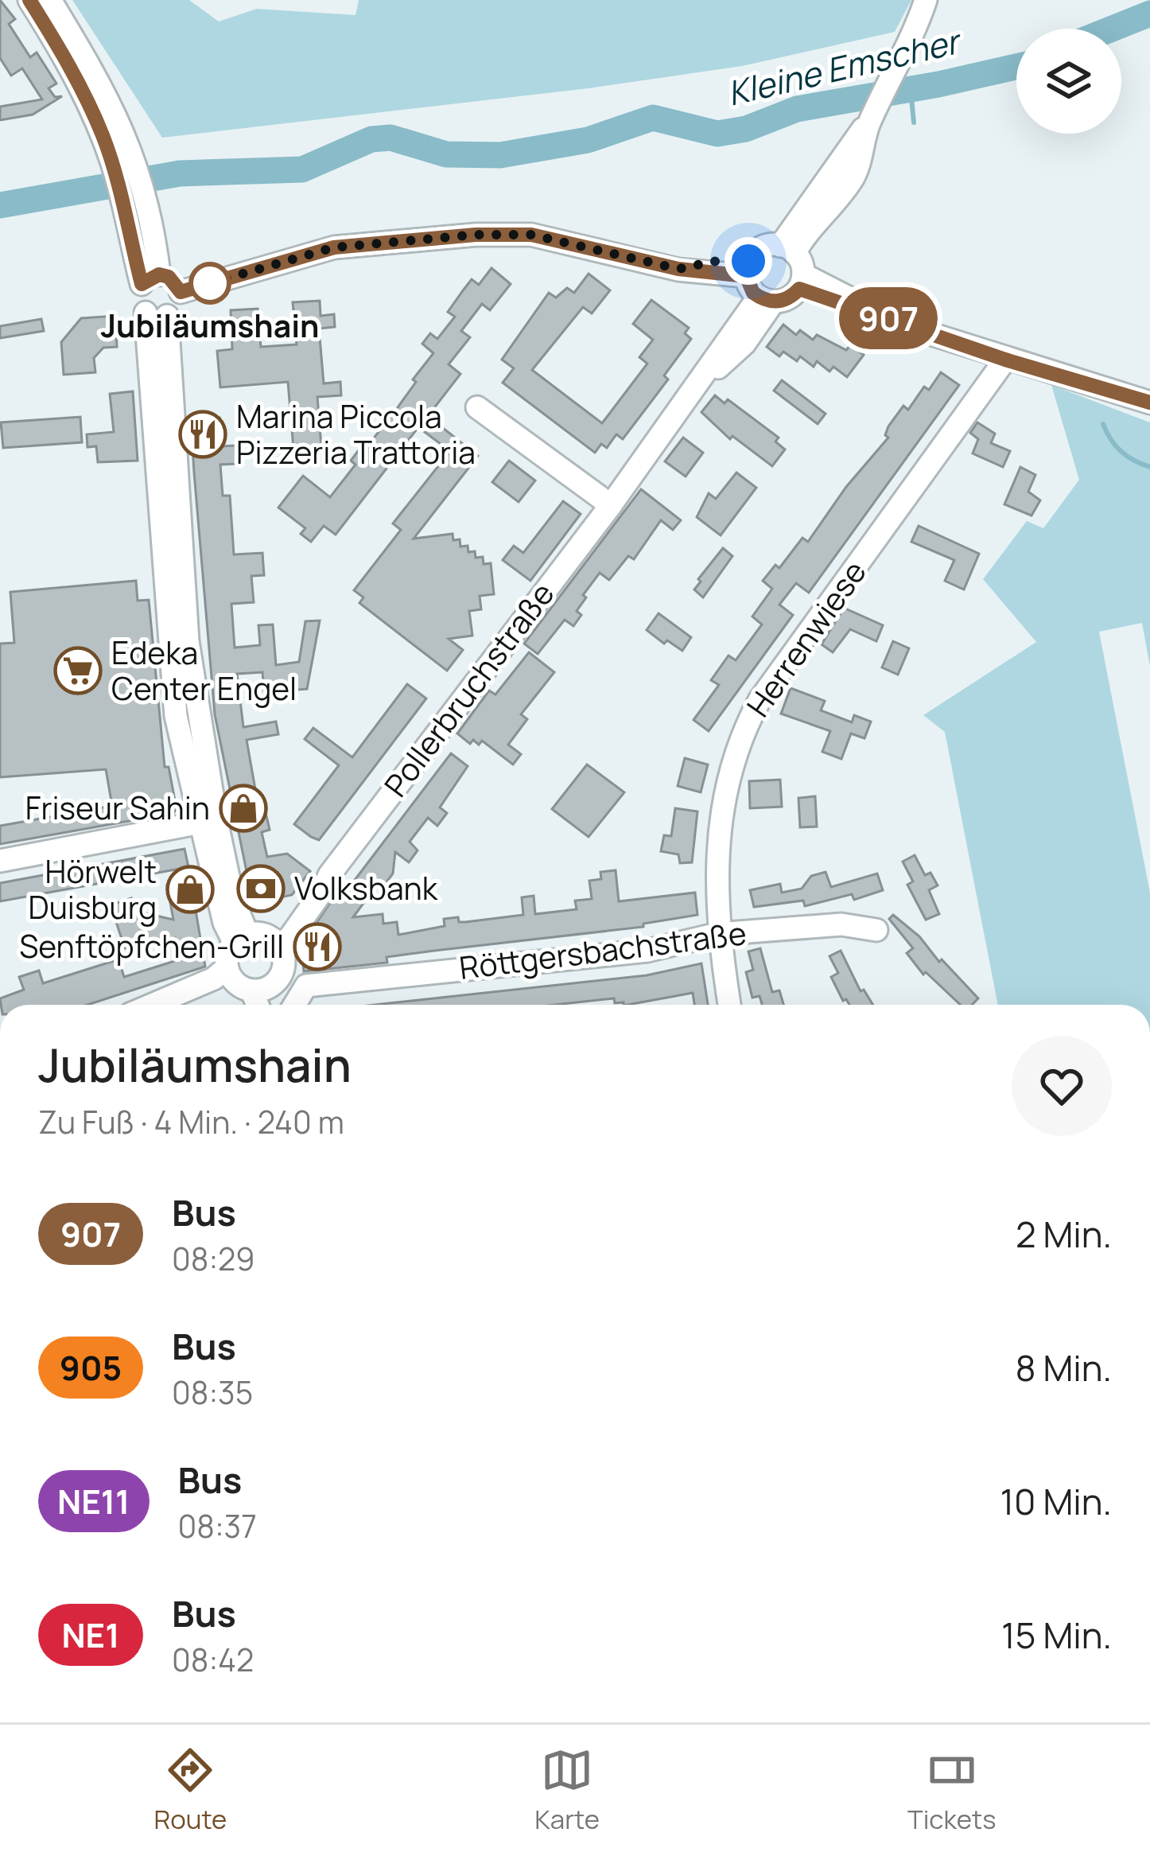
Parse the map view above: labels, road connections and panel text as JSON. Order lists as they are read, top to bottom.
{
  "streets": {
    "street": ["Herrenwiese", "Pollerbruchstraße", "Röttgersbachstraße"]
  },
  "crossings": [
    ["Herrenwiese", "Röttgersbachstraße"]
  ],
  "water": ["Kleine Emscher"],
  "places": {
    "other": ["Jubiläumshain"],
    "restaurant": ["Marina Piccola Pizzeria Trattoria", "Senftöpfchen-Grill"],
    "supermarket": ["Edeka Center Engel"],
    "shop": ["Friseur Sahin", "Hörwelt Duisburg"],
    "bank": ["Volksbank"]
  },
  "lines": ["bus line 907"],
  "page": {
    "on_map": "907",
    "heading": ["Jubiläumshain", "Zu Fuß · 4 Min. · 240 m"],
    "list": [
      {
        "mark": "907",
        "name": "Bus",
        "note": "08:29",
        "value": "2 Min."
      },
      {
        "mark": "905",
        "name": "Bus",
        "note": "08:35",
        "value": "8 Min."
      },
      {
        "mark": "NE11",
        "name": "Bus",
        "note": "08:37",
        "value": "10 Min."
      },
      {
        "mark": "NE1",
        "name": "Bus",
        "note": "08:42",
        "value": "15 Min."
      }
    ],
    "tabs": ["Route", "Karte", "Tickets"]
  }
}
